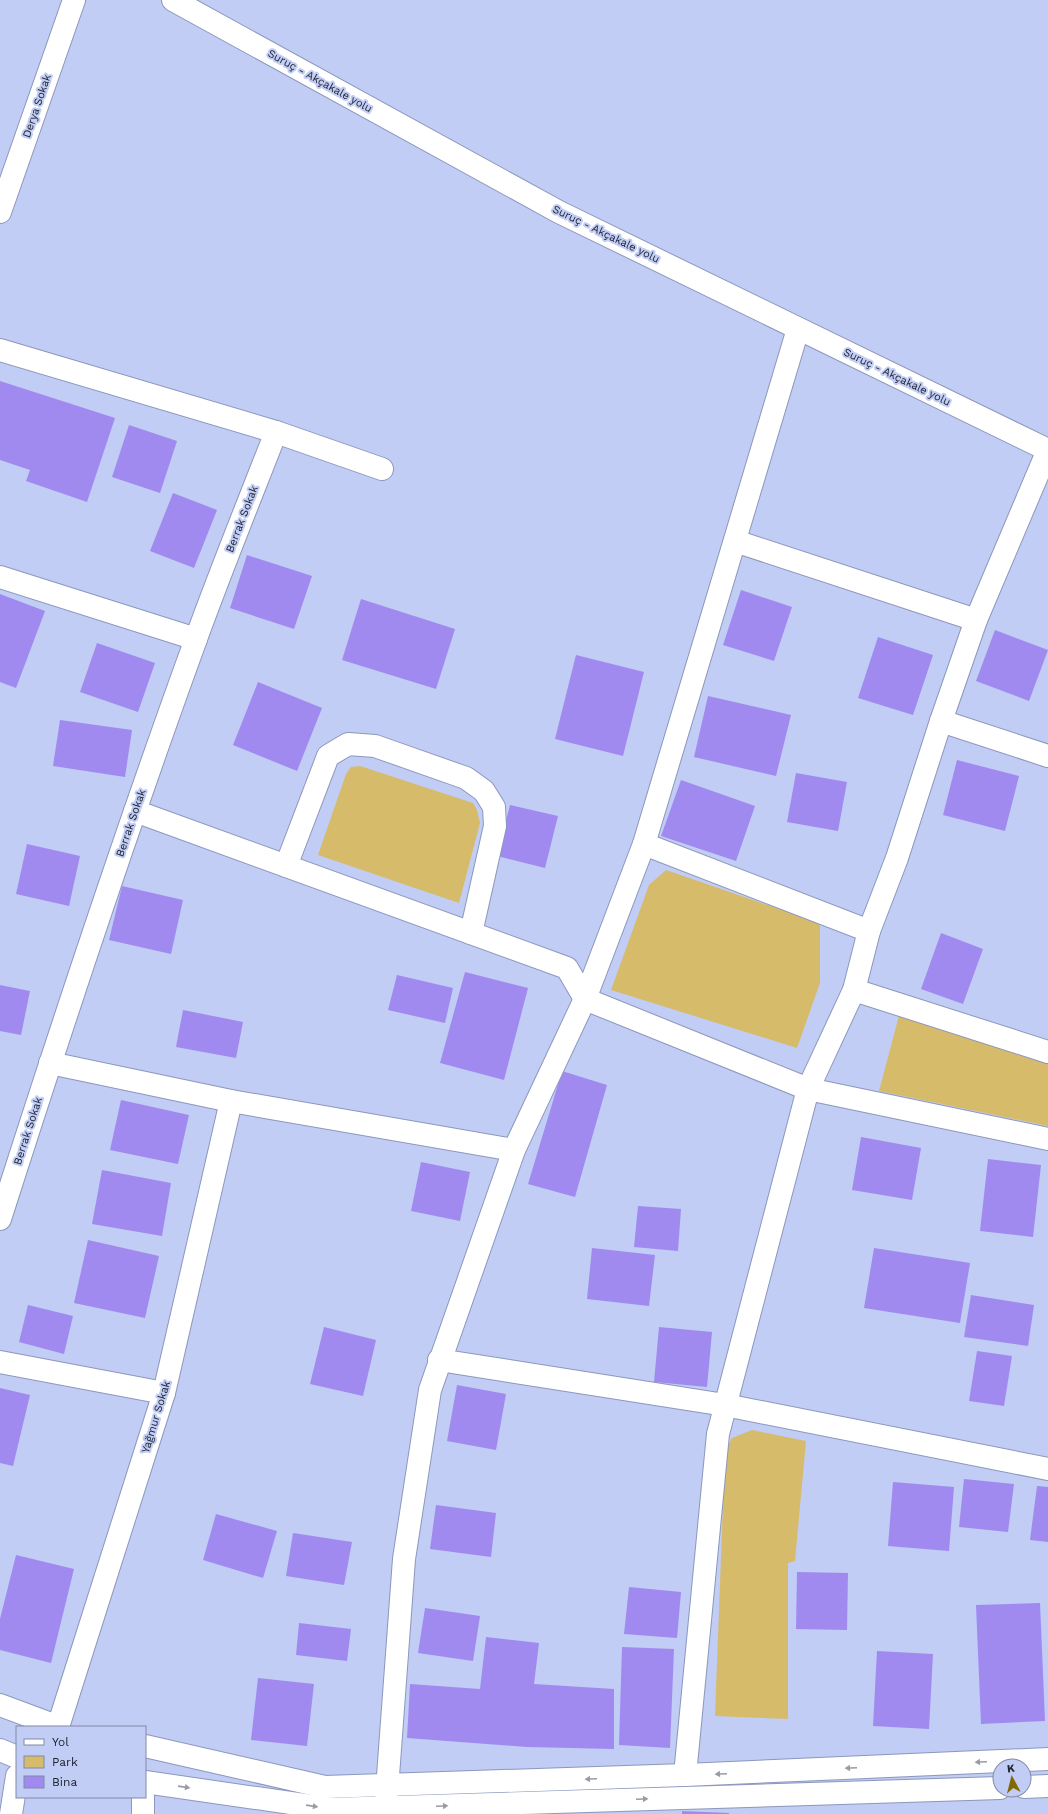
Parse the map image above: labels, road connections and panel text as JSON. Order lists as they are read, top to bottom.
{
  "streets": {
    "street": [
      "Suruç - Akçakale yolu",
      "Derya Sokak",
      "Berrak Sokak",
      "Yağmur Sokak"
    ]
  },
  "legend": ["Yol", "Park", "Bina"],
  "north": "top"
}
